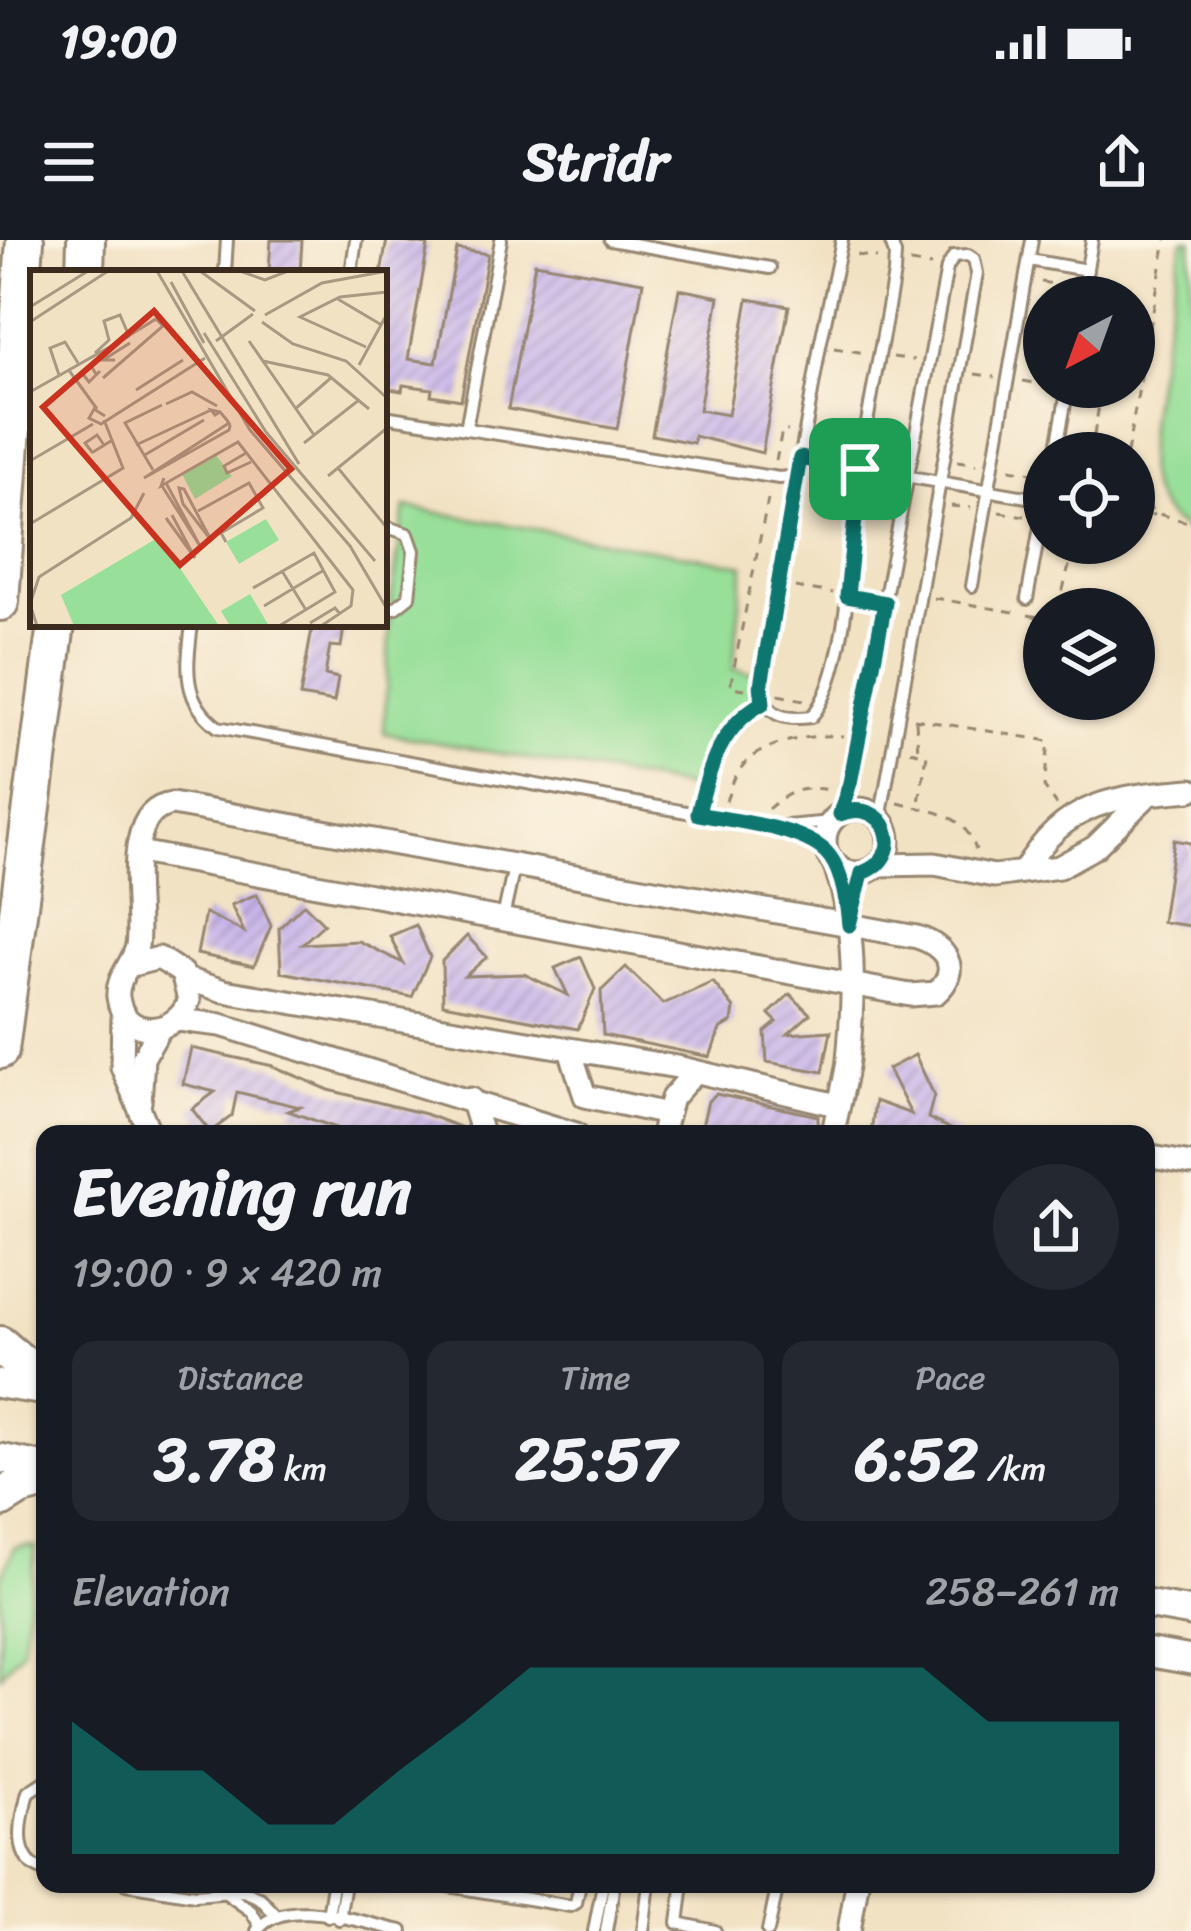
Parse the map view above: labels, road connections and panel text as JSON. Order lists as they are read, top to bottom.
{
  "north": "bottom left",
  "page": {
    "status": "19:00",
    "header": "Stridr",
    "heading": ["Evening run", "19:00 · 9 × 420 m"],
    "stats": [
      ["Distance", "3.78 km"],
      ["Time", "25:57"],
      ["Pace", "6:52 /km"]
    ],
    "chart": ["Elevation", "258–261 m"]
  }
}
